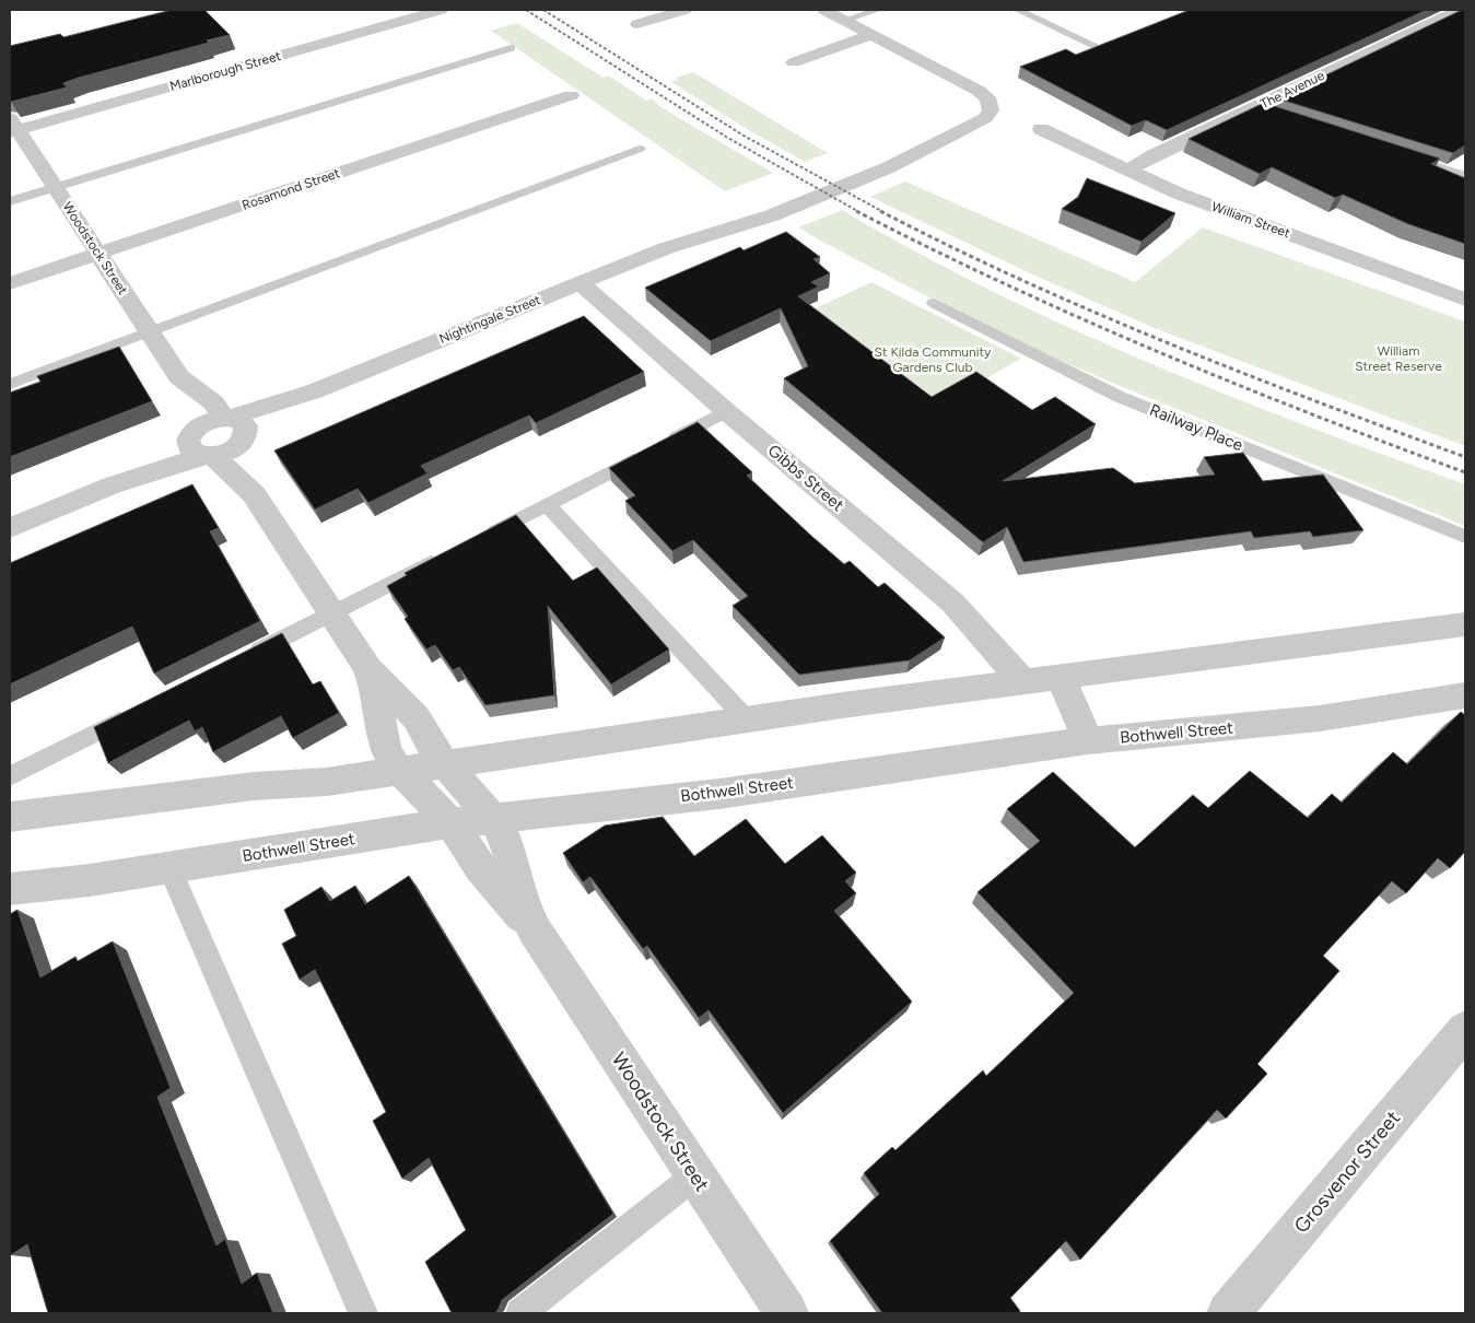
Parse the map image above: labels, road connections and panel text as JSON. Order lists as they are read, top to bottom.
{
  "streets": {
    "street": [
      "Marlborough Street",
      "The Avenue",
      "Rosamond Street",
      "William Street",
      "Woodstock Street",
      "Nightingale Street",
      "Gibbs Street",
      "Bothwell Street",
      "Grosvenor Street"
    ],
    "lane": ["Railway Place"]
  },
  "crossings": [
    ["Marlborough Street", "Woodstock Street"],
    ["The Avenue", "William Street"],
    ["Rosamond Street", "Woodstock Street"],
    ["Woodstock Street", "Nightingale Street"],
    ["Woodstock Street", "Bothwell Street"],
    ["Nightingale Street", "Gibbs Street"]
  ],
  "parks": ["William Street Reserve", "St Kilda Community Gardens Club"]
}
